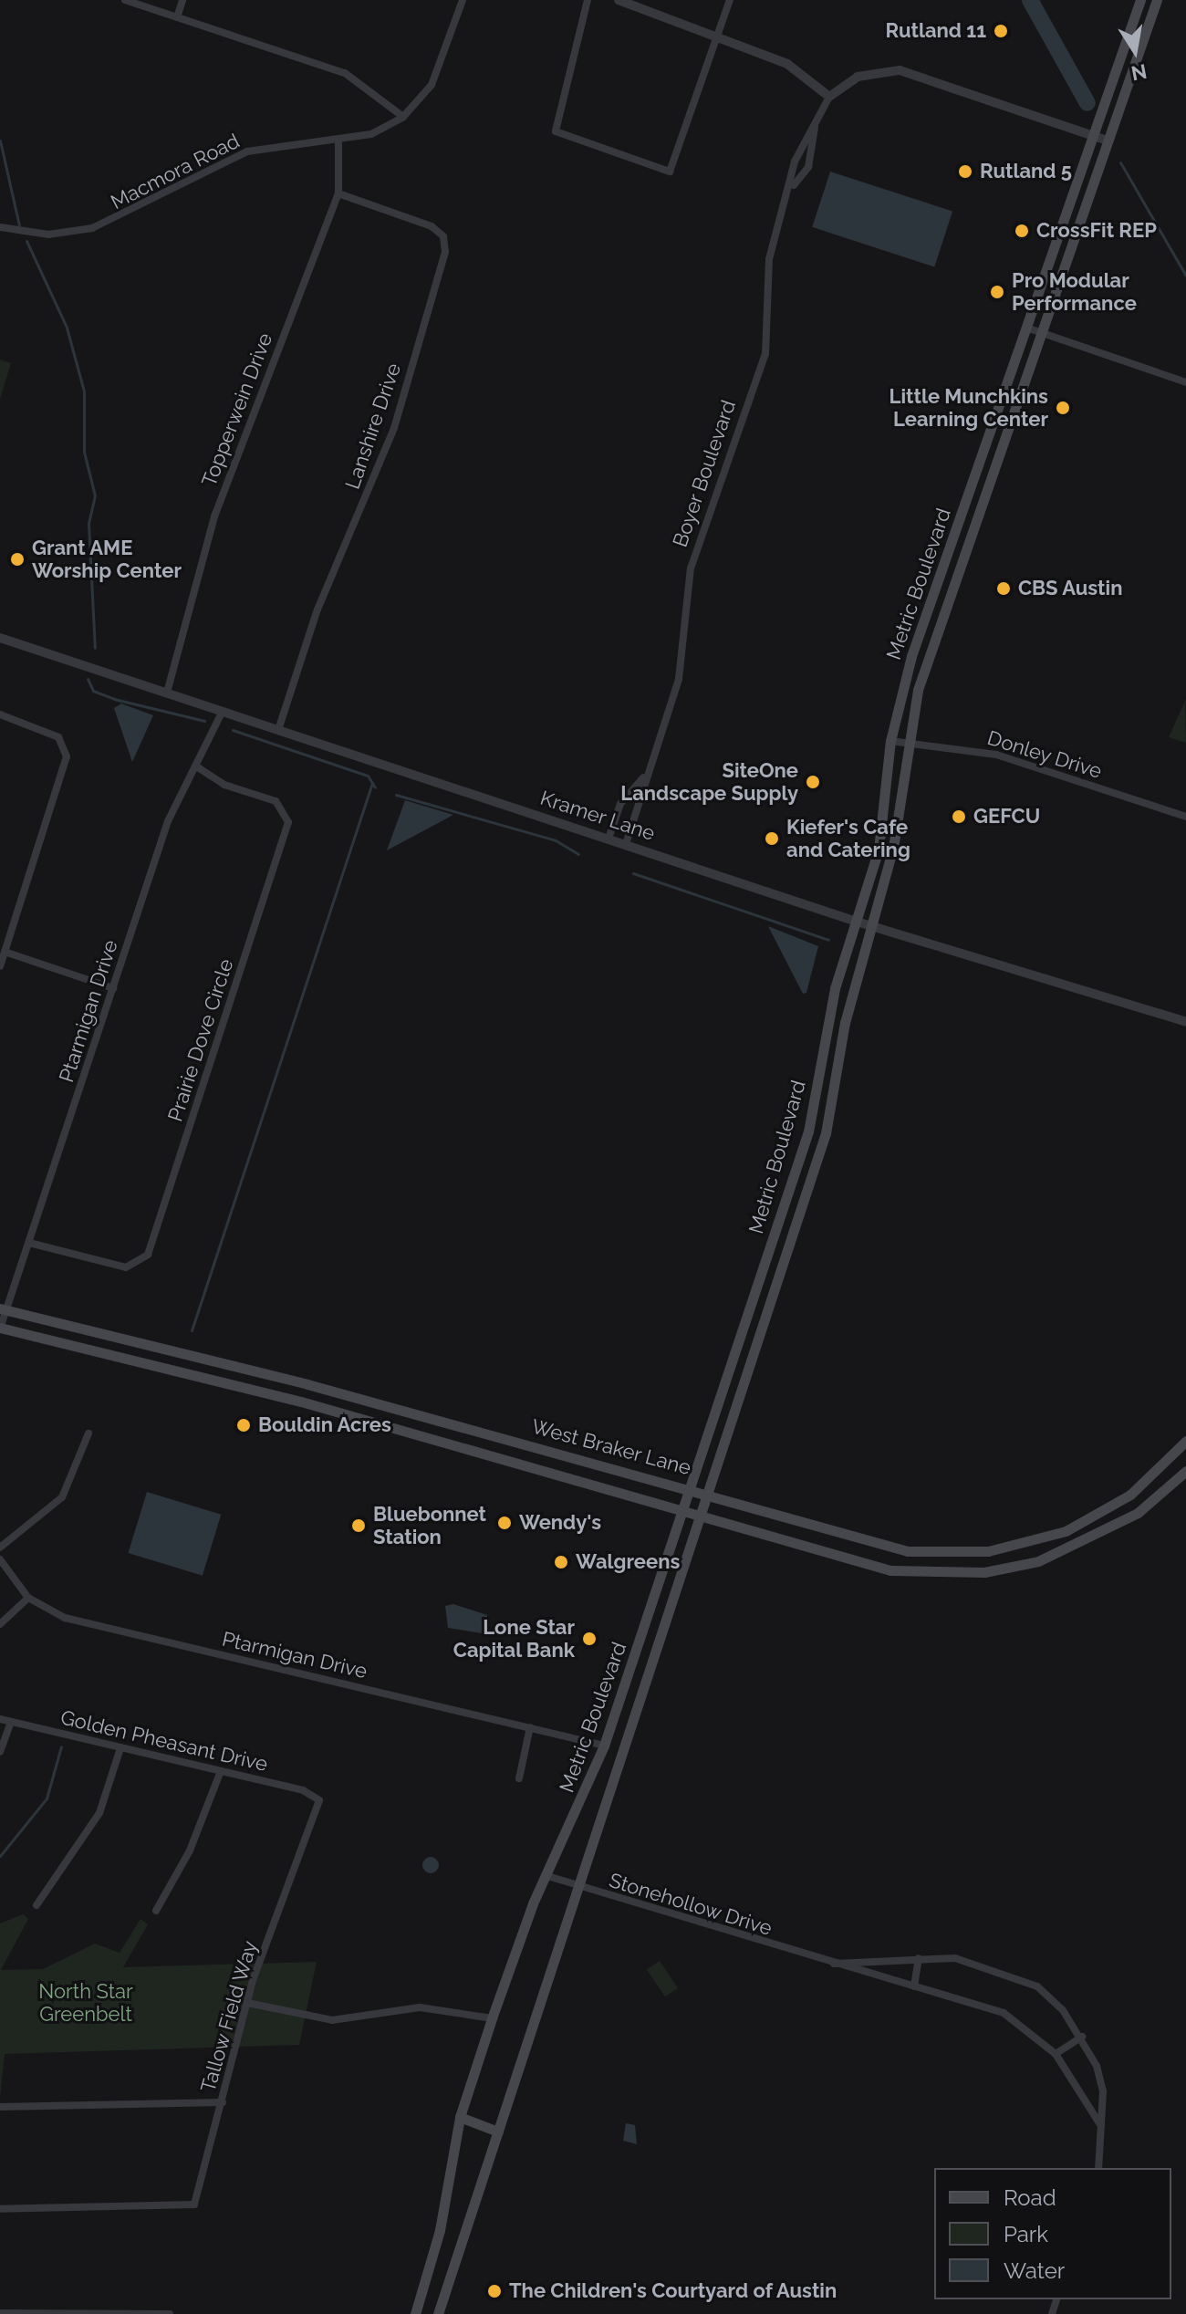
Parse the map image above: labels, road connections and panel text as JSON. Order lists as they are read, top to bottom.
{
  "streets": {
    "main road": ["Metric Boulevard", "West Braker Lane"],
    "street": [
      "Macmora Road",
      "Topperwein Drive",
      "Lanshire Drive",
      "Boyer Boulevard",
      "Donley Drive",
      "Kramer Lane",
      "Ptarmigan Drive",
      "Prairie Dove Circle",
      "Golden Pheasant Drive",
      "Stonehollow Drive",
      "Tallow Field Way"
    ]
  },
  "crossings": [
    ["Macmora Road", "Topperwein Drive"],
    ["Topperwein Drive", "Lanshire Drive"],
    ["Topperwein Drive", "Kramer Lane"],
    ["Lanshire Drive", "Kramer Lane"],
    ["Boyer Boulevard", "Kramer Lane"],
    ["Metric Boulevard", "Donley Drive"],
    ["Metric Boulevard", "Kramer Lane"],
    ["Metric Boulevard", "Ptarmigan Drive"],
    ["Metric Boulevard", "West Braker Lane"],
    ["Metric Boulevard", "Stonehollow Drive"],
    ["Kramer Lane", "Ptarmigan Drive"],
    ["Ptarmigan Drive", "Prairie Dove Circle"],
    ["Ptarmigan Drive", "West Braker Lane"],
    ["Golden Pheasant Drive", "Tallow Field Way"]
  ],
  "parks": ["North Star Greenbelt"],
  "places": [
    "Rutland 11",
    "Rutland 5",
    "CrossFit REP",
    "Pro Modular Performance",
    "Little Munchkins Learning Center",
    "Grant AME Worship Center",
    "CBS Austin",
    "SiteOne Landscape Supply",
    "GEFCU",
    "Kiefer's Cafe and Catering",
    "Bouldin Acres",
    "Wendy's",
    "Bluebonnet Station",
    "Walgreens",
    "Lone Star Capital Bank",
    "The Children's Courtyard of Austin"
  ],
  "legend": ["Road", "Park", "Water"],
  "north": "bottom"
}
